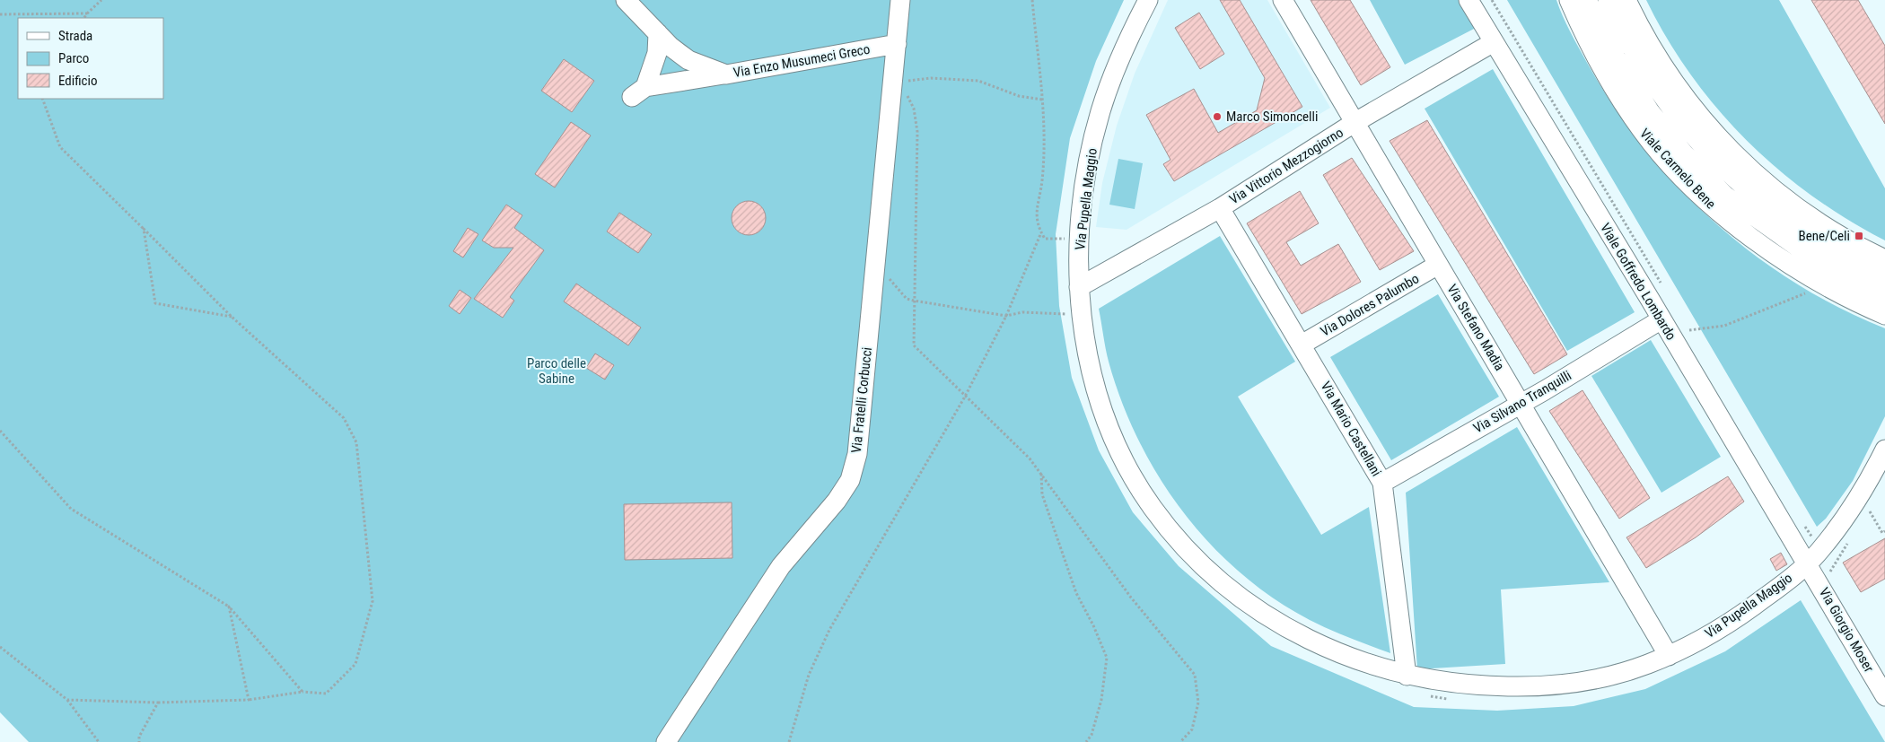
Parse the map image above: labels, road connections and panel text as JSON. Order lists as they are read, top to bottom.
{
  "streets": {
    "street": [
      "Via Enzo Musumeci Greco",
      "Via Vittorio Mezzogiorno",
      "Viale Carmelo Bene",
      "Via Pupella Maggio",
      "Viale Goffredo Lombardo",
      "Via Dolores Palumbo",
      "Via Stefano Madia",
      "Via Fratelli Corbucci",
      "Via Silvano Tranquilli",
      "Via Mario Castellani",
      "Via Giorgio Moser"
    ]
  },
  "crossings": [
    ["Via Enzo Musumeci Greco", "Via Fratelli Corbucci"],
    ["Via Vittorio Mezzogiorno", "Via Pupella Maggio"],
    ["Via Vittorio Mezzogiorno", "Viale Goffredo Lombardo"],
    ["Via Vittorio Mezzogiorno", "Via Stefano Madia"],
    ["Via Vittorio Mezzogiorno", "Via Mario Castellani"],
    ["Via Pupella Maggio", "Viale Goffredo Lombardo"],
    ["Via Pupella Maggio", "Via Stefano Madia"],
    ["Via Pupella Maggio", "Via Mario Castellani"],
    ["Via Pupella Maggio", "Via Giorgio Moser"],
    ["Viale Goffredo Lombardo", "Via Silvano Tranquilli"],
    ["Viale Goffredo Lombardo", "Via Giorgio Moser"],
    ["Via Dolores Palumbo", "Via Stefano Madia"],
    ["Via Dolores Palumbo", "Via Mario Castellani"],
    ["Via Stefano Madia", "Via Silvano Tranquilli"],
    ["Via Silvano Tranquilli", "Via Mario Castellani"]
  ],
  "parks": ["Parco delle Sabine"],
  "places": {
    "other": ["Marco Simoncelli"],
    "transit": ["Bene/Celi"]
  },
  "legend": ["Strada", "Parco", "Edificio"]
}
